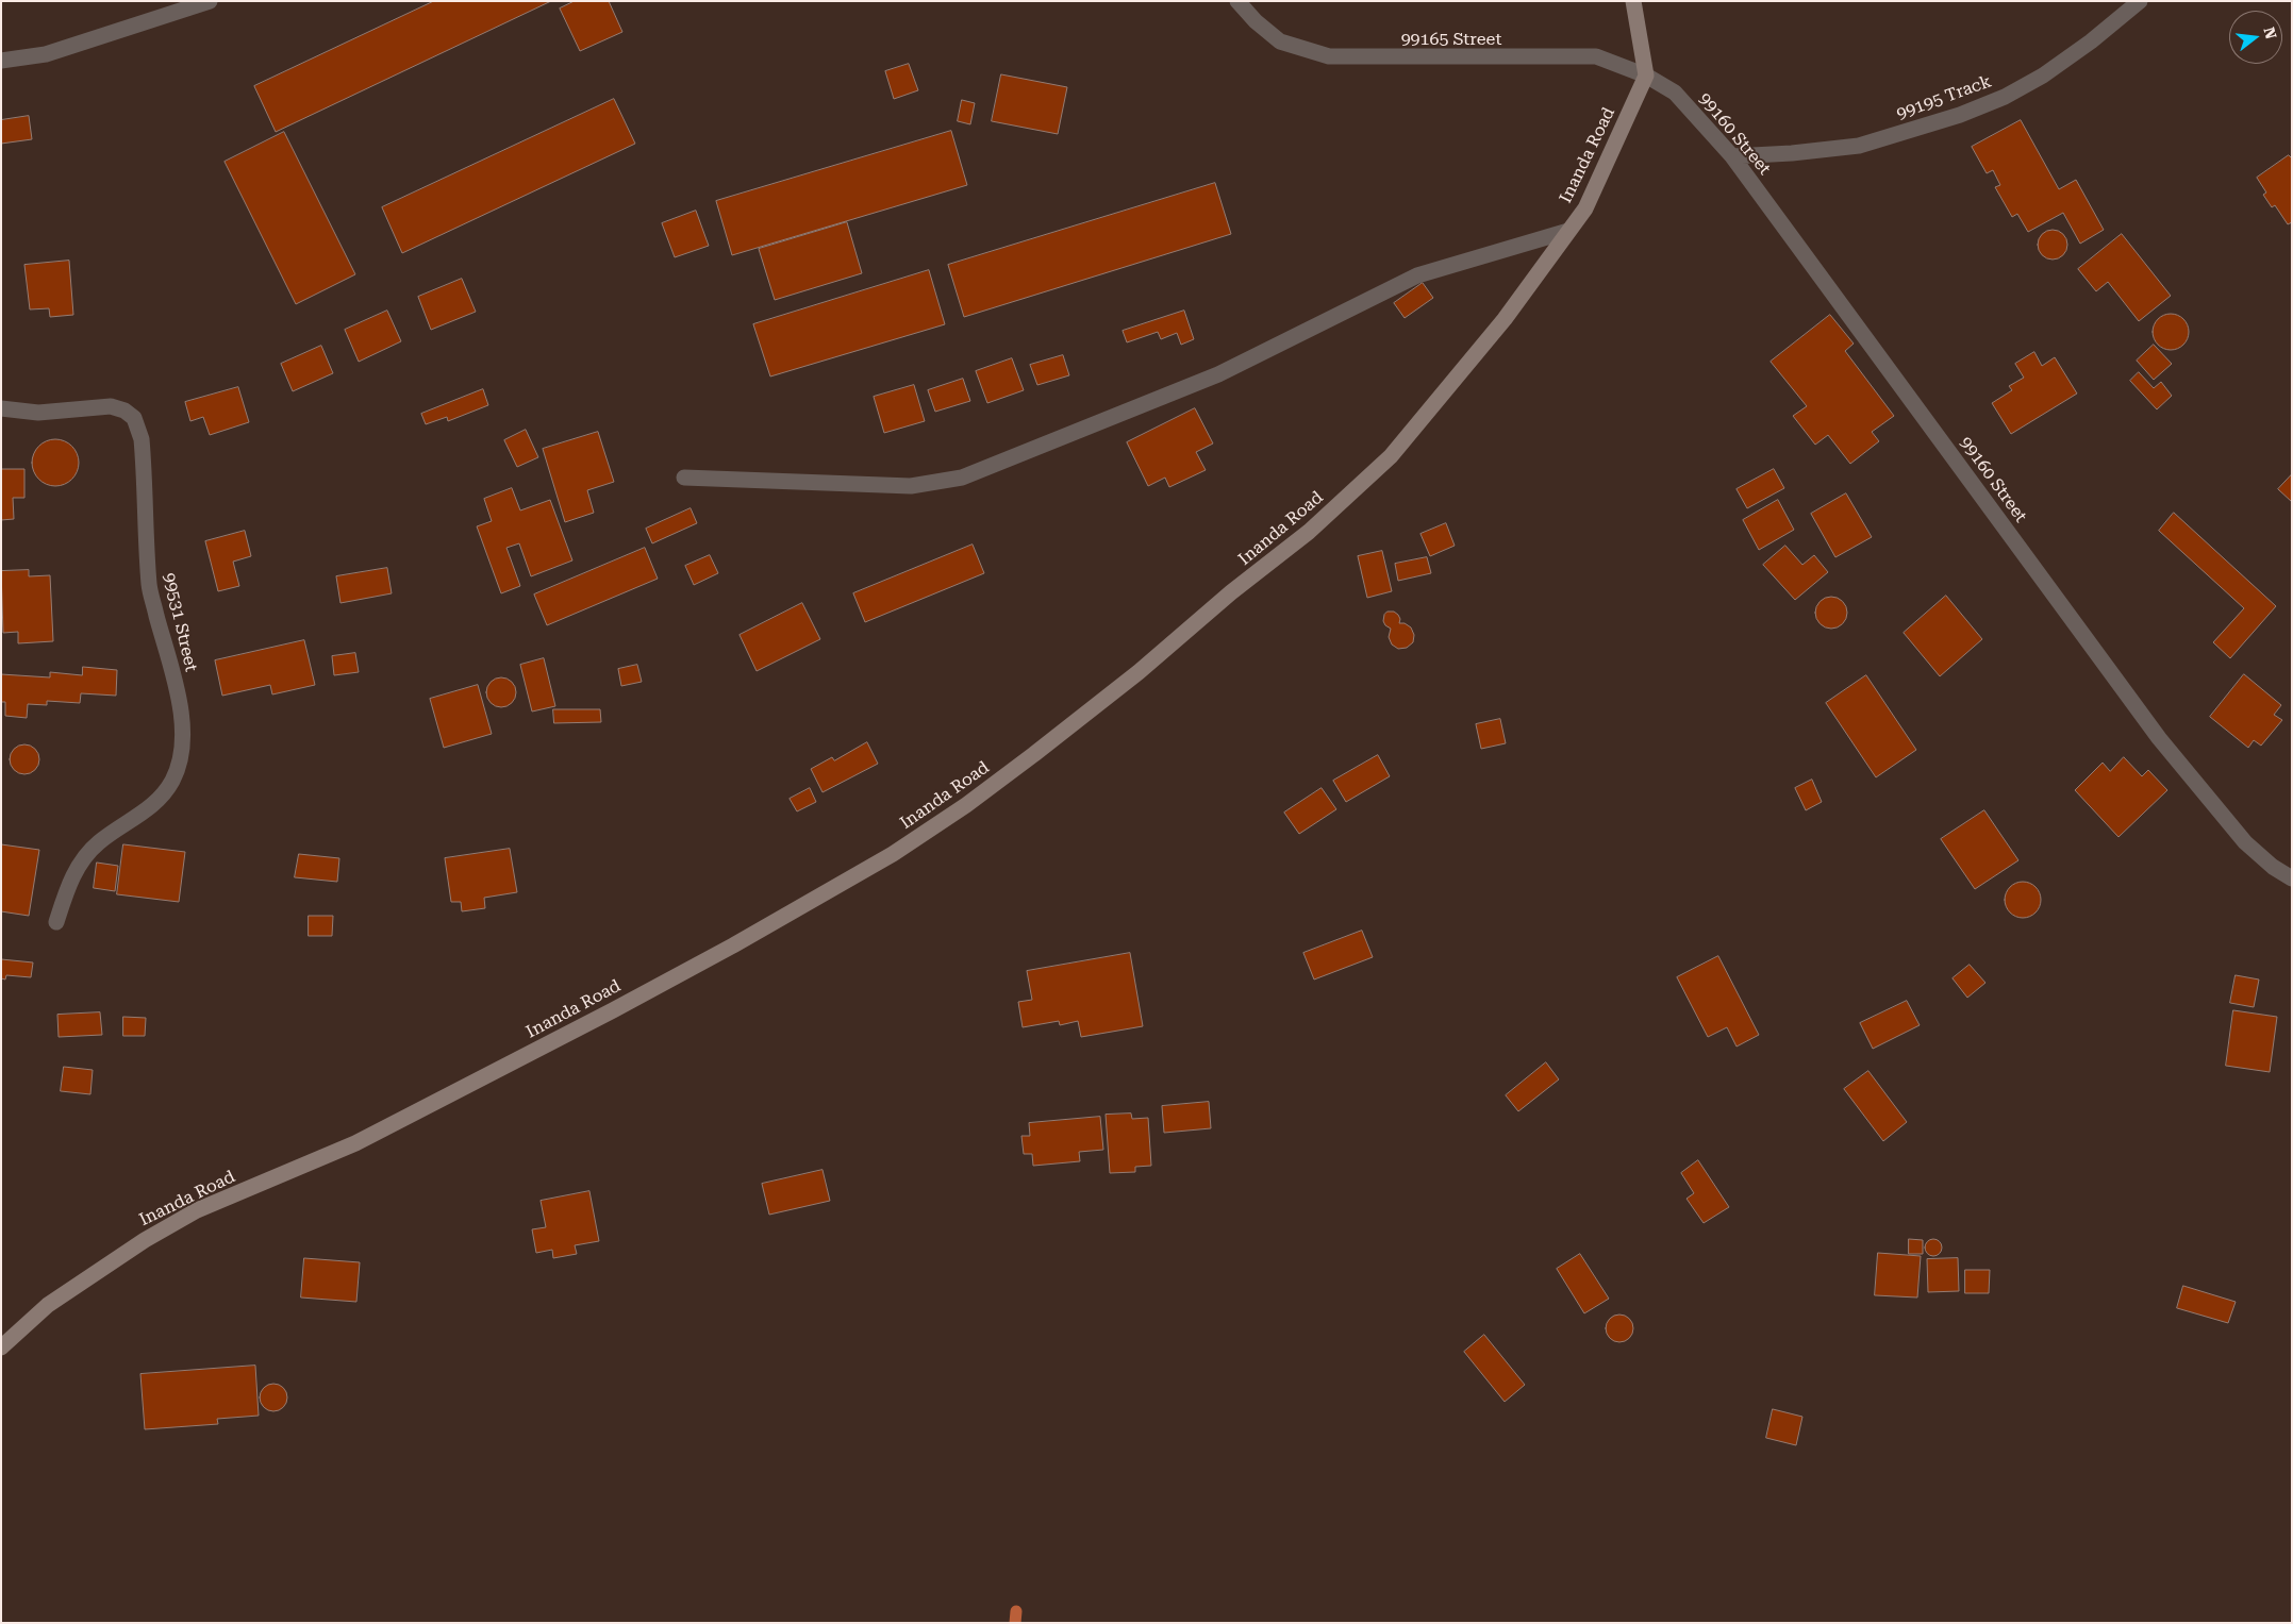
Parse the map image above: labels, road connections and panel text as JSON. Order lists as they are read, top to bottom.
{
  "streets": {
    "street": [
      "99165 Street",
      "99195 Track",
      "99160 Street",
      "Inanda Road",
      "99531 Street"
    ]
  },
  "crossings": [
    ["99165 Street", "99160 Street"],
    ["99165 Street", "Inanda Road"],
    ["99195 Track", "99160 Street"]
  ],
  "north": "right"
}
